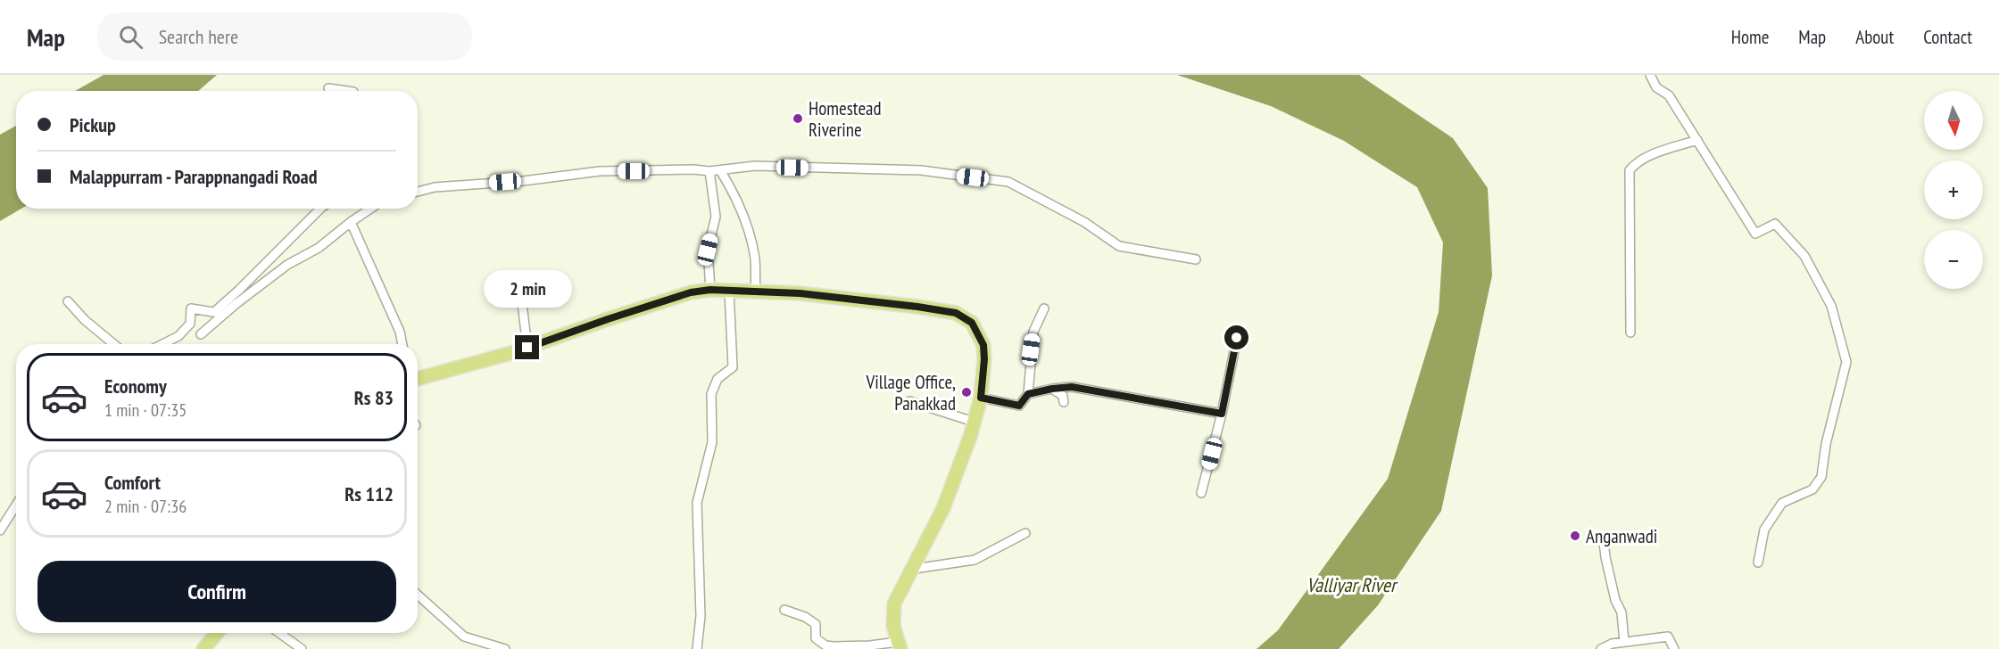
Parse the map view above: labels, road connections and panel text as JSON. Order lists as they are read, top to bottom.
{
  "water": ["Valliyar River"],
  "places": ["Homestead Riverine", "Village Office, Panakkad", "Anganwadi"],
  "north": "bottom",
  "page": {
    "header": "Map",
    "search": "Search here",
    "nav": [
      "Home",
      "Map",
      "About",
      "Contact"
    ],
    "map_buttons": ["+", "−"],
    "banner": ["Pickup", "Malappurram - Parappnangadi Road"],
    "bubble": "2 min",
    "list": [
      {
        "name": "Economy",
        "note": "1 min · 07:35",
        "value": "Rs 83"
      },
      {
        "name": "Comfort",
        "note": "2 min · 07:36",
        "value": "Rs 112"
      }
    ],
    "buttons": "Confirm"
  }
}
